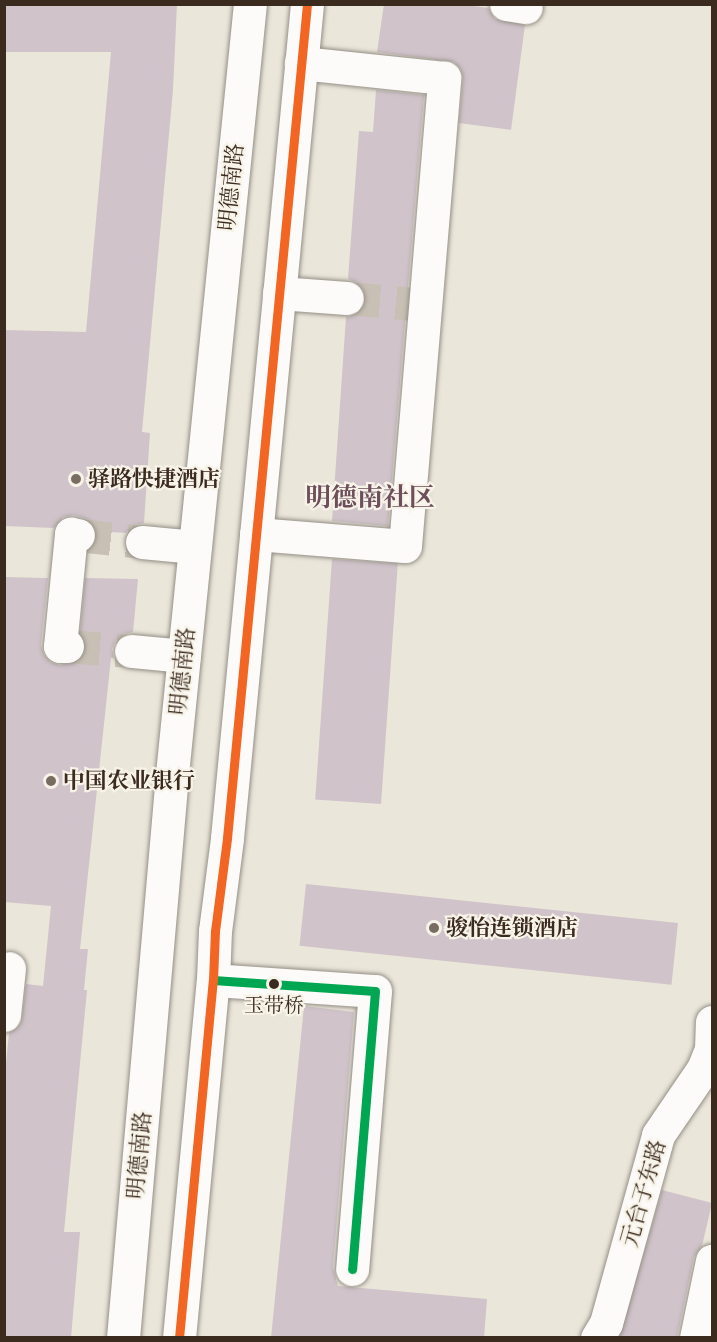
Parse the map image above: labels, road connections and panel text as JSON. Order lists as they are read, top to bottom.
{
  "streets": {
    "main road": ["明德南路", "元台子东路"]
  },
  "districts": ["明德南社区"],
  "places": [
    "驿路快捷酒店",
    "中国农业银行",
    "骏怡连锁酒店",
    "玉带桥"
  ]
}
